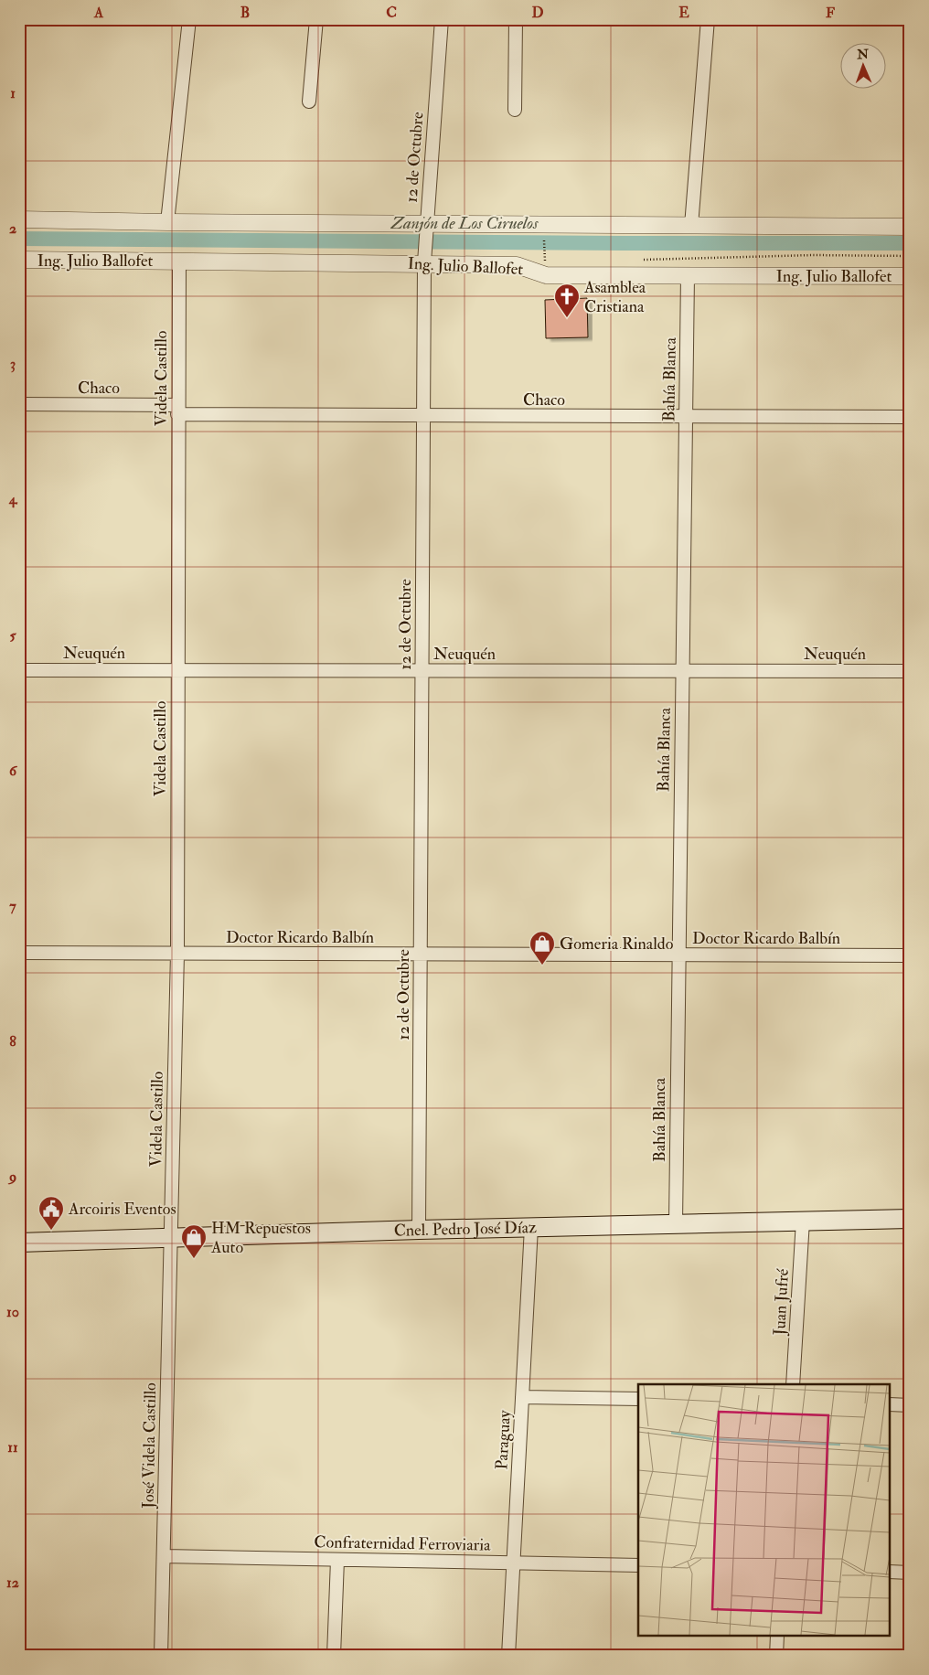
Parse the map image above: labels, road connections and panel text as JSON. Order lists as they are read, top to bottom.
{
  "streets": {
    "main road": ["Cnel. Pedro José Díaz"],
    "street": [
      "12 de Octubre",
      "Ing. Julio Ballofet",
      "Videla Castillo",
      "Bahía Blanca",
      "Chaco",
      "Neuquén",
      "Doctor Ricardo Balbín",
      "Juan Jufré",
      "Paraguay",
      "José Videla Castillo",
      "Confraternidad Ferroviaria"
    ]
  },
  "crossings": [
    ["12 de Octubre", "Ing. Julio Ballofet"],
    ["12 de Octubre", "Chaco"],
    ["12 de Octubre", "Neuquén"],
    ["12 de Octubre", "Doctor Ricardo Balbín"],
    ["12 de Octubre", "Cnel. Pedro José Díaz"],
    ["Ing. Julio Ballofet", "Videla Castillo"],
    ["Ing. Julio Ballofet", "Bahía Blanca"],
    ["Videla Castillo", "Chaco"],
    ["Videla Castillo", "Neuquén"],
    ["Videla Castillo", "Doctor Ricardo Balbín"],
    ["Videla Castillo", "Cnel. Pedro José Díaz"],
    ["Videla Castillo", "José Videla Castillo"],
    ["Bahía Blanca", "Chaco"],
    ["Bahía Blanca", "Neuquén"],
    ["Bahía Blanca", "Doctor Ricardo Balbín"],
    ["Bahía Blanca", "Cnel. Pedro José Díaz"],
    ["Cnel. Pedro José Díaz", "Juan Jufré"],
    ["Cnel. Pedro José Díaz", "Paraguay"],
    ["Cnel. Pedro José Díaz", "José Videla Castillo"],
    ["Paraguay", "Confraternidad Ferroviaria"],
    ["José Videla Castillo", "Confraternidad Ferroviaria"]
  ],
  "water": ["Zanjón de Los Ciruelos"],
  "places": {
    "church": ["Asamblea Cristiana"],
    "shop": ["Gomeria Rinaldo", "HM Repuestos Auto"],
    "public building": ["Arcoiris Eventos"]
  },
  "north": "top",
  "grid": {
    "columns": [
      "A",
      "B",
      "C",
      "D",
      "E",
      "F"
    ],
    "rows": [
      "1",
      "2",
      "3",
      "4",
      "5",
      "6",
      "7",
      "8",
      "9",
      "10",
      "11",
      "12"
    ]
  }
}
